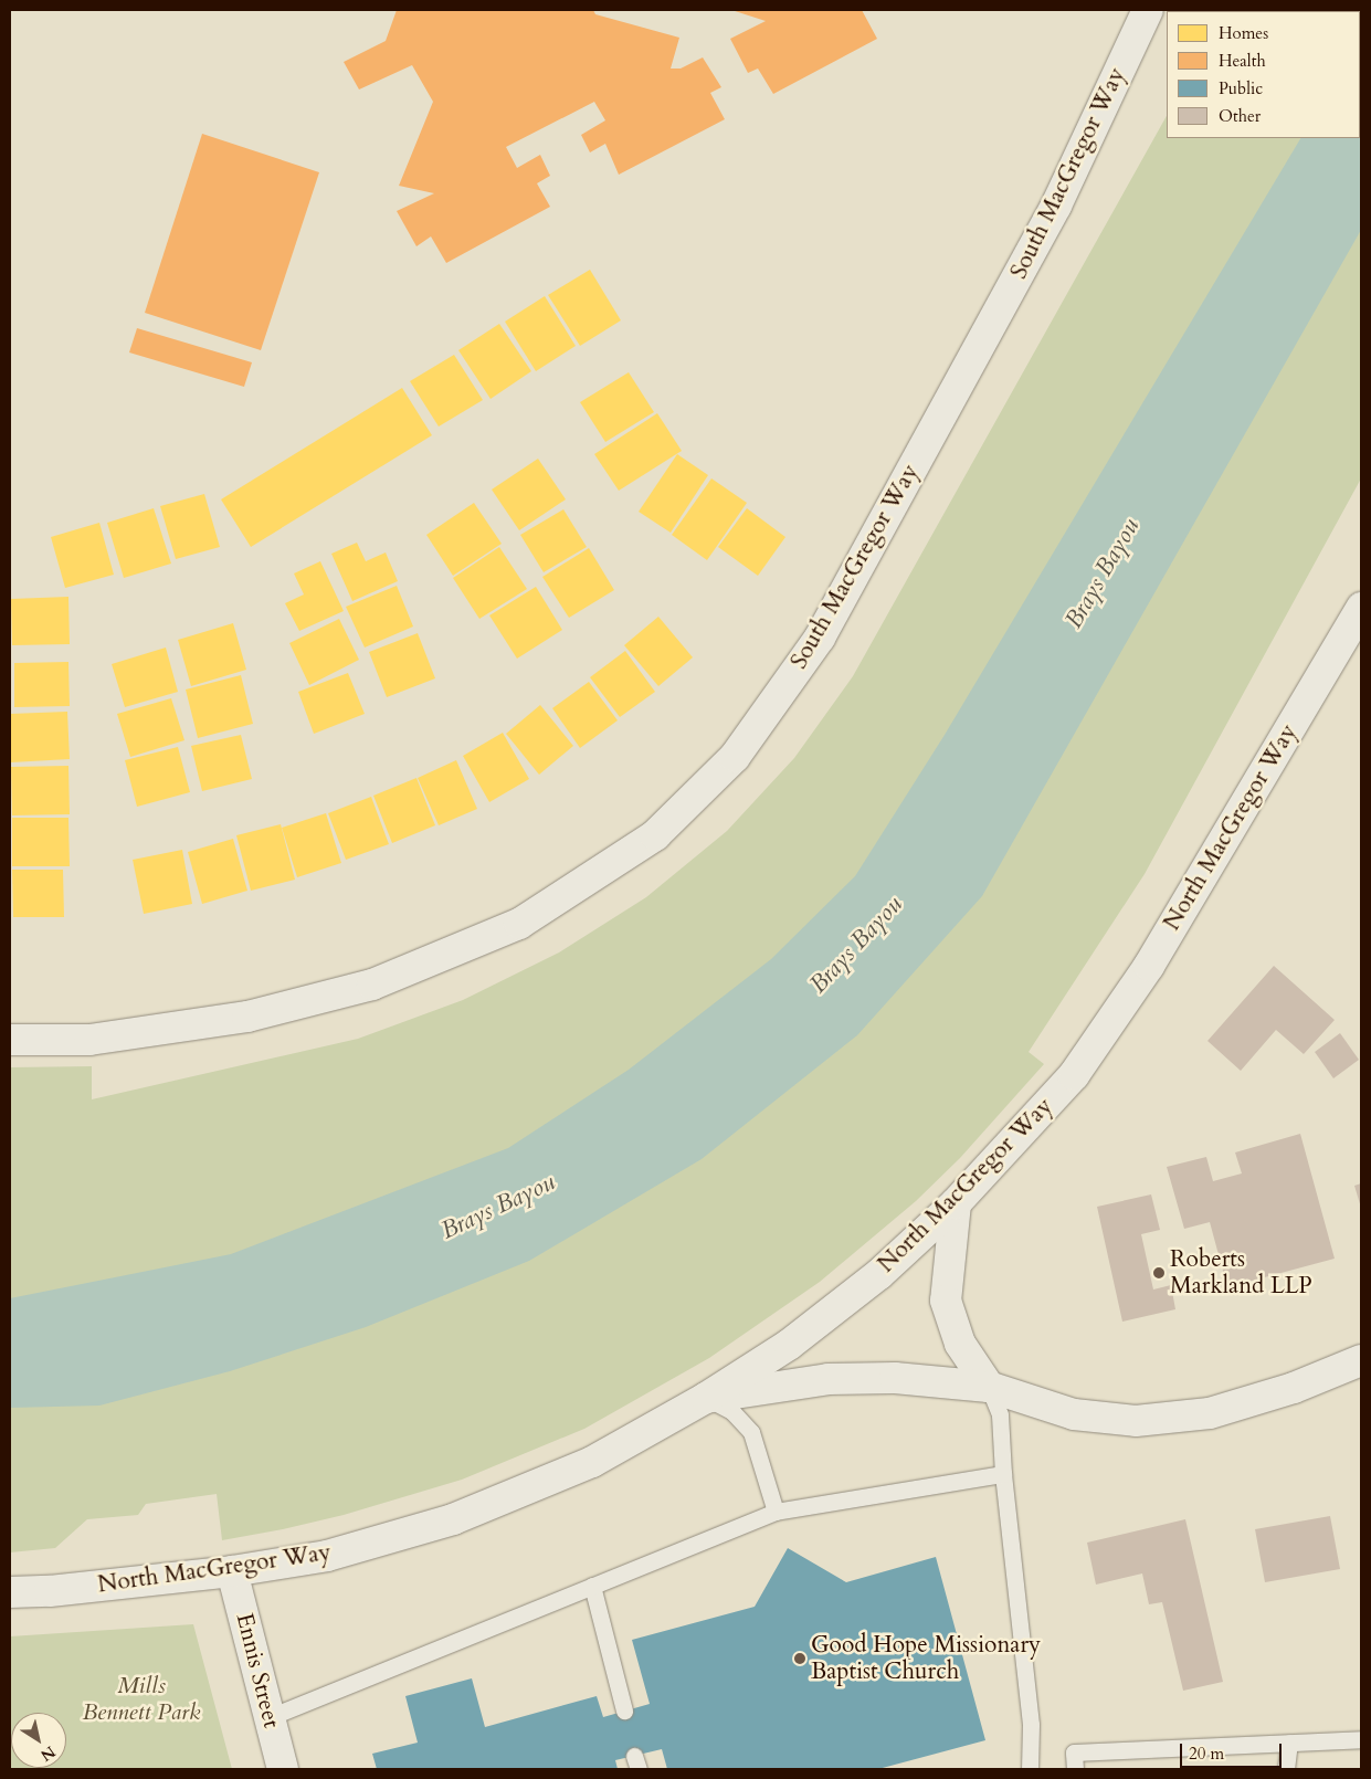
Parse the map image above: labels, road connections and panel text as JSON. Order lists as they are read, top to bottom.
{
  "streets": {
    "main road": ["South MacGregor Way", "North MacGregor Way", "Ennis Street"]
  },
  "crossings": [
    ["North MacGregor Way", "Ennis Street"]
  ],
  "water": ["Brays Bayou"],
  "parks": ["Mills Bennett Park"],
  "places": ["Roberts Markland LLP", "Good Hope Missionary Baptist Church"],
  "legend": [
    "Homes",
    "Health",
    "Public",
    "Other"
  ],
  "scale_bar": "20 m",
  "north": "bottom right"
}
